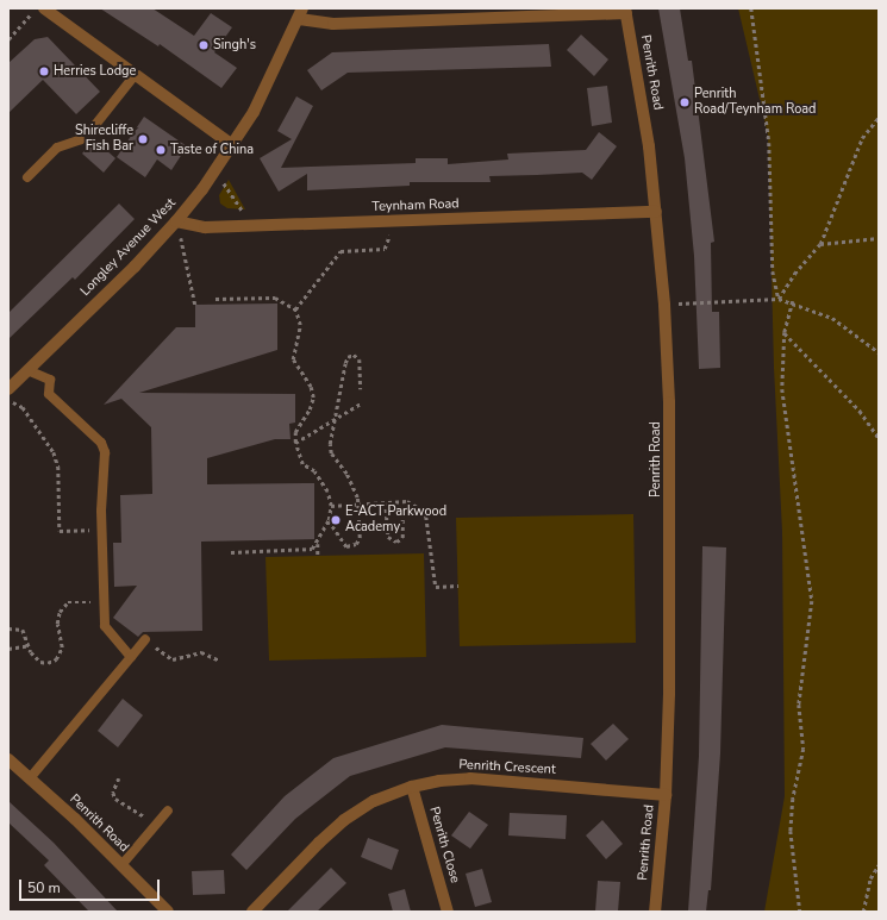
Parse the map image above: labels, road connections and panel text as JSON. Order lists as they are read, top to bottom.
{
  "streets": {
    "street": [
      "Penrith Road",
      "Teynham Road",
      "Longley Avenue West",
      "Penrith Crescent",
      "Penrith Close"
    ]
  },
  "crossings": [
    ["Penrith Road", "Teynham Road"],
    ["Penrith Road", "Penrith Crescent"],
    ["Teynham Road", "Longley Avenue West"],
    ["Penrith Crescent", "Penrith Close"]
  ],
  "places": [
    "Singh's",
    "Herries Lodge",
    "Penrith Road/Teynham Road",
    "Shirecliffe Fish Bar",
    "Taste of China",
    "E-ACT Parkwood Academy"
  ],
  "scale_bar": "50 m"
}
